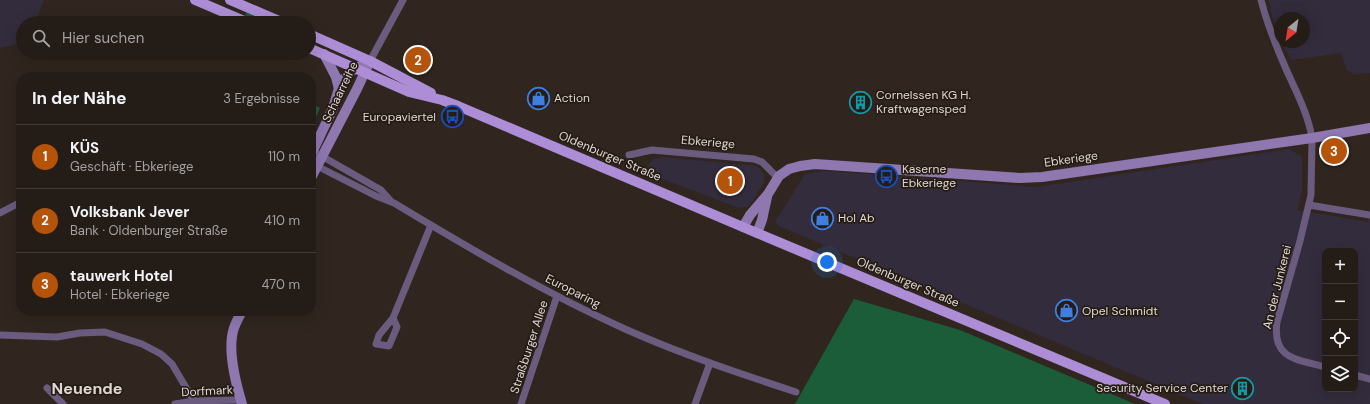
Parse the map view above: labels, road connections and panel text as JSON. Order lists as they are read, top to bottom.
{
  "streets": {
    "main road": ["Oldenburger Straße"],
    "street": [
      "Schaarreihe",
      "Ebkeriege",
      "An der Junkerei",
      "Europaring",
      "Straßburger Allee",
      "Dorfmark"
    ]
  },
  "crossings": [
    ["Schaarreihe", "Oldenburger Straße"],
    ["Schaarreihe", "Europaring"],
    ["Ebkeriege", "Oldenburger Straße"],
    ["Ebkeriege", "An der Junkerei"],
    ["Europaring", "Straßburger Allee"]
  ],
  "districts": ["Neuende"],
  "places": {
    "shop": ["Action", "Hol Ab", "Opel Schmidt"],
    "building": ["Cornelssen KG H. Kraftwagensped", "Security Service Center"],
    "bus stop": ["Europaviertel", "Kaserne Ebkeriege"]
  },
  "north": "bottom left",
  "page": {
    "search": "Hier suchen",
    "pins": ["2", "3", "1"],
    "heading": ["In der Nähe", "3 Ergebnisse"],
    "list": [
      {
        "mark": "1",
        "name": "KÜS",
        "note": "Geschäft · Ebkeriege",
        "value": "110 m"
      },
      {
        "mark": "2",
        "name": "Volksbank Jever",
        "note": "Bank · Oldenburger Straße",
        "value": "410 m"
      },
      {
        "mark": "3",
        "name": "tauwerk Hotel",
        "note": "Hotel · Ebkeriege",
        "value": "470 m"
      }
    ],
    "map_buttons": ["+", "−"]
  }
}
